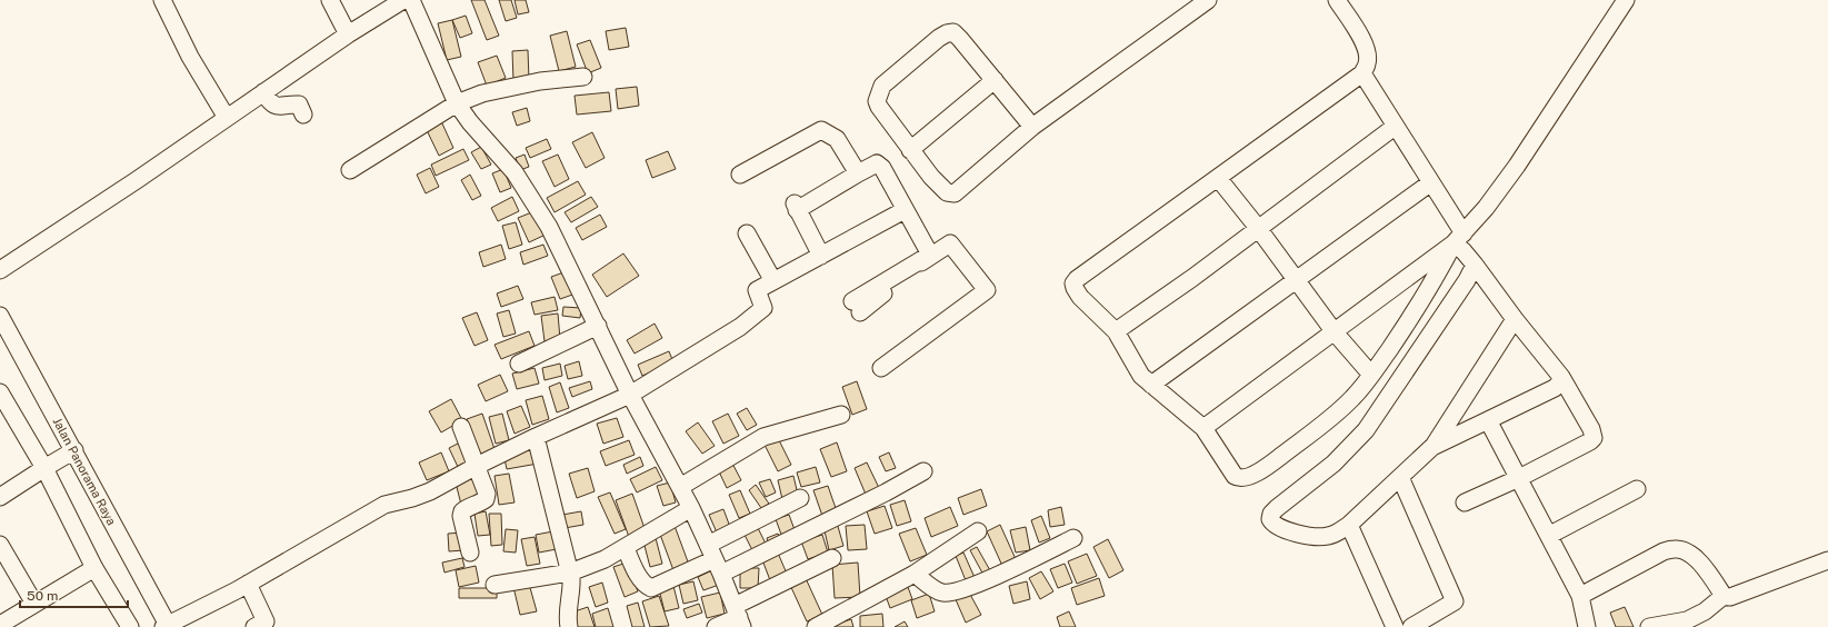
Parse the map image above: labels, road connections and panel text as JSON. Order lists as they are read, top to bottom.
{
  "streets": {
    "street": ["Jalan Panorama Raya"]
  },
  "scale_bar": "50 m"
}
